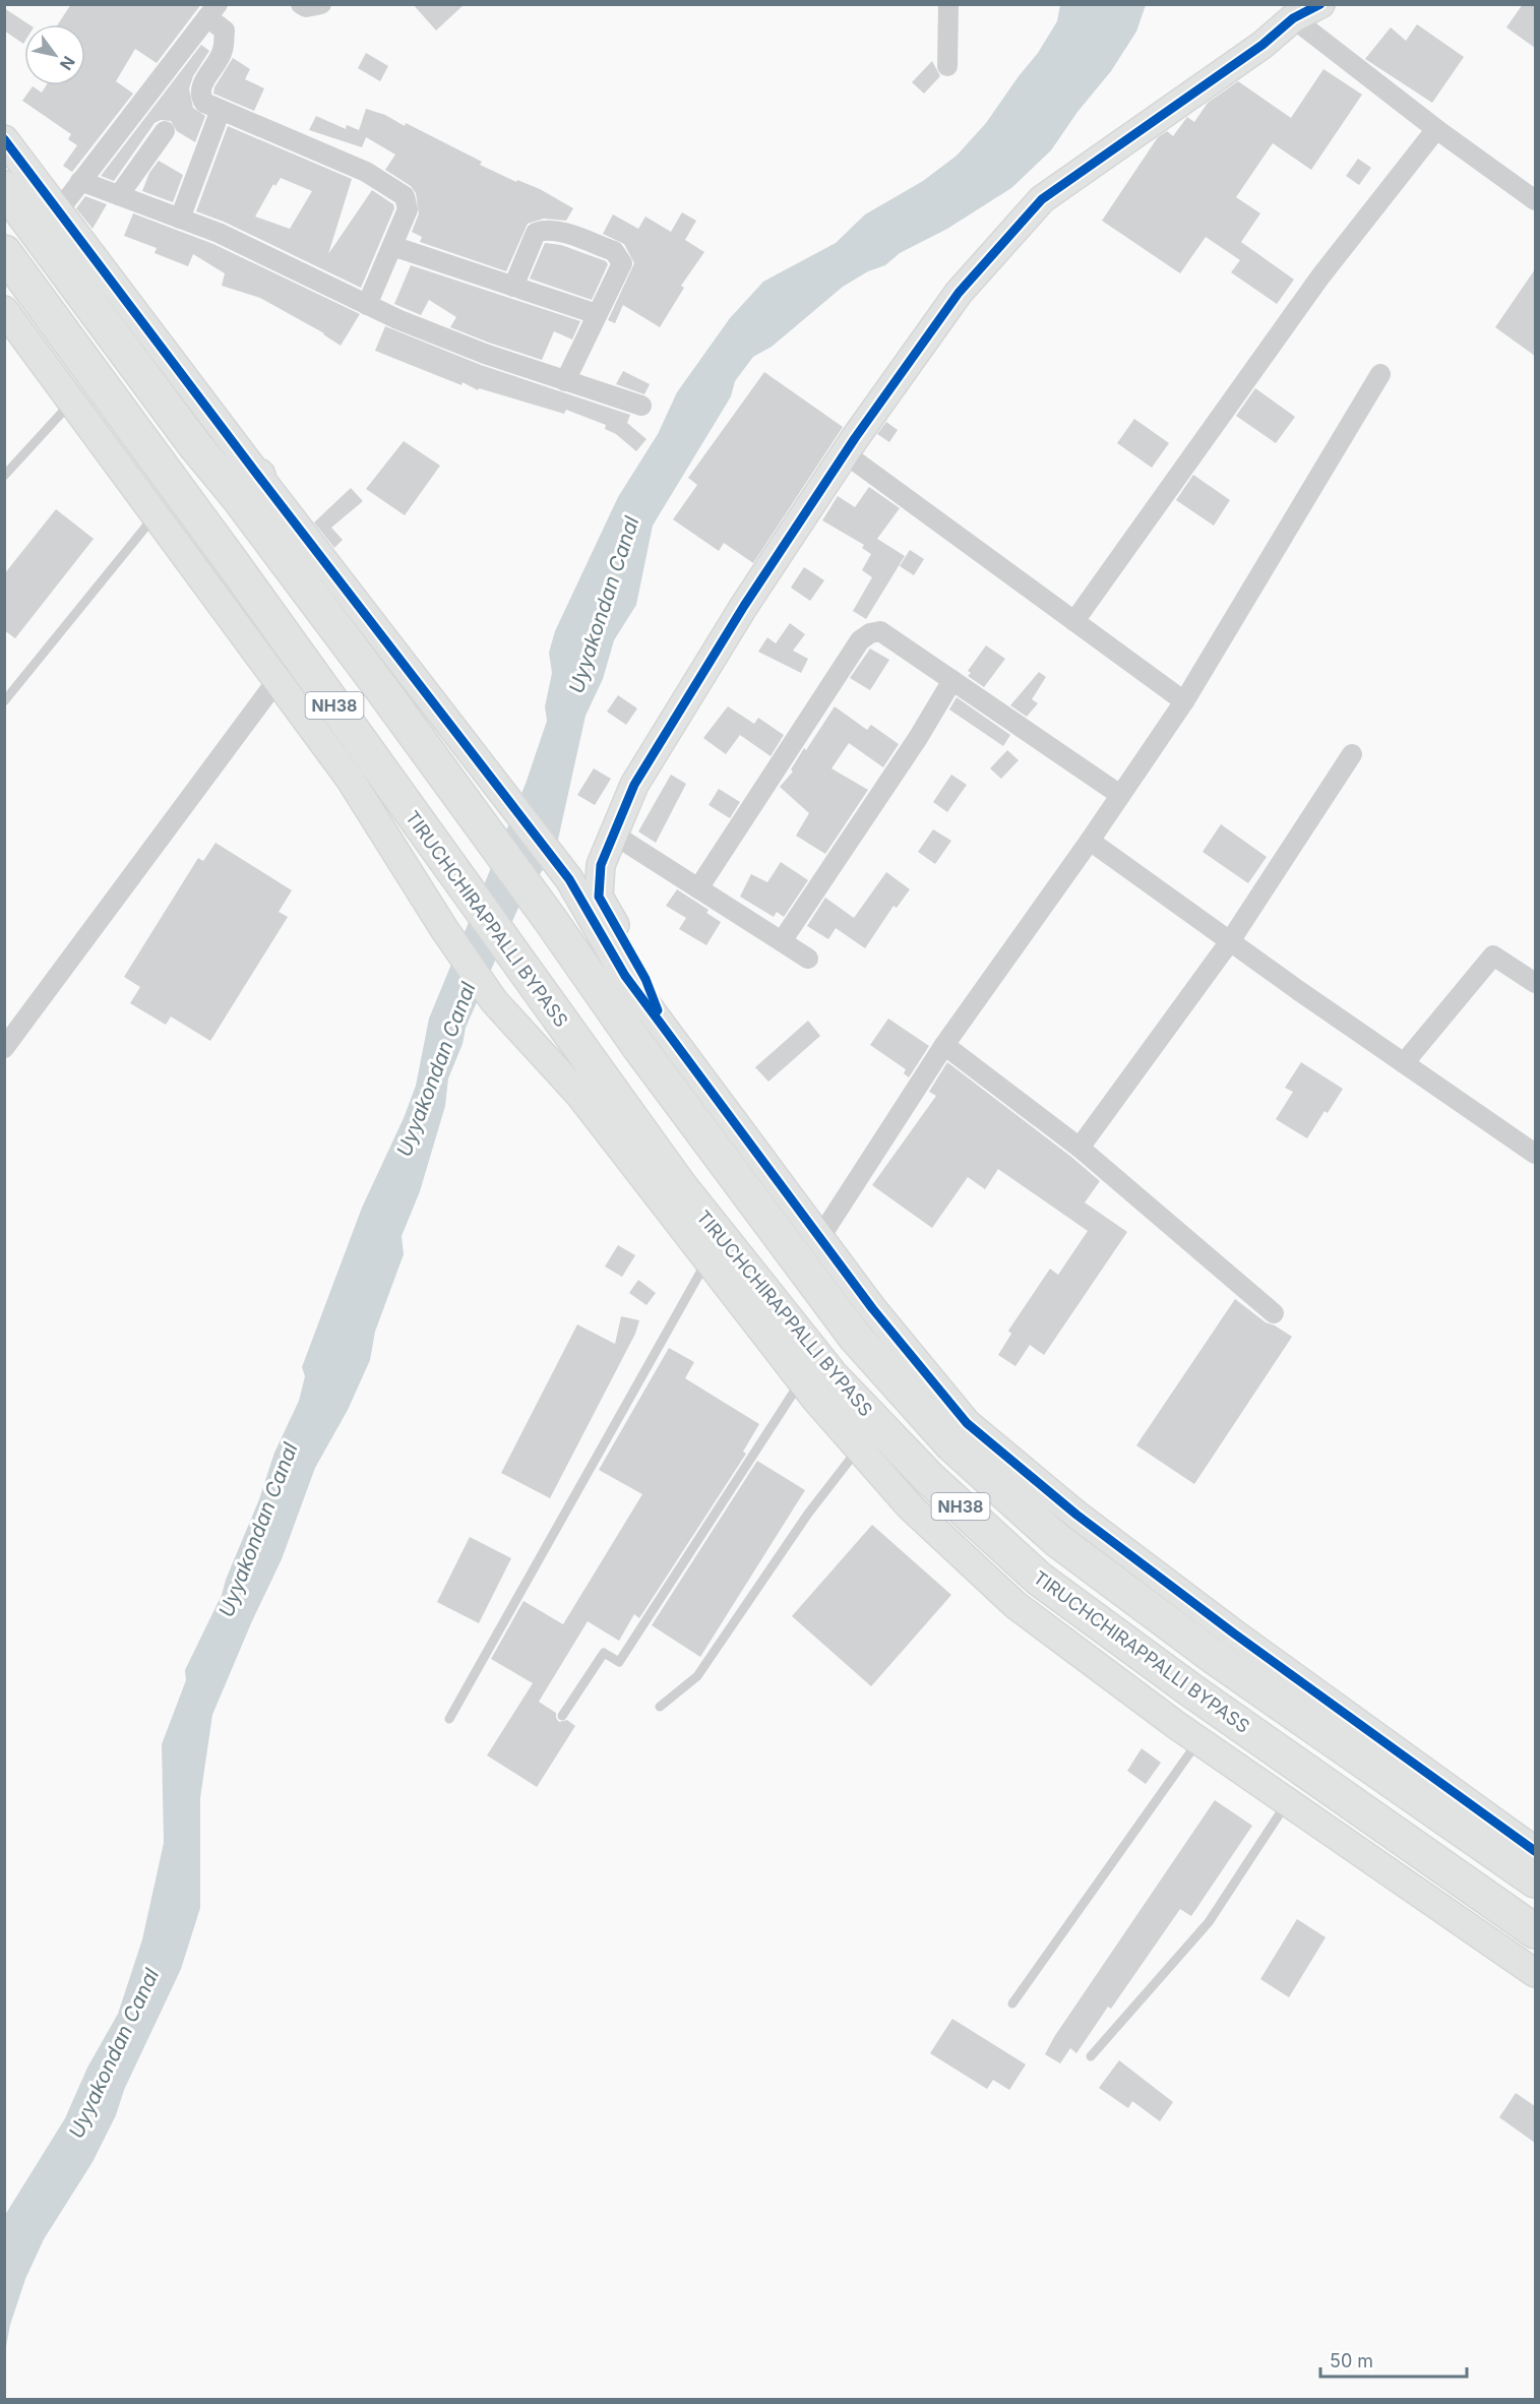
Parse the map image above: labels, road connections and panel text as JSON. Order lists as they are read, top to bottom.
{
  "streets": {
    "highway": ["NH38", "TIRUCHCHIRAPPALLI BYPASS"]
  },
  "water": ["Uyyakondan Canal"],
  "scale_bar": "50 m",
  "north": "bottom right"
}
